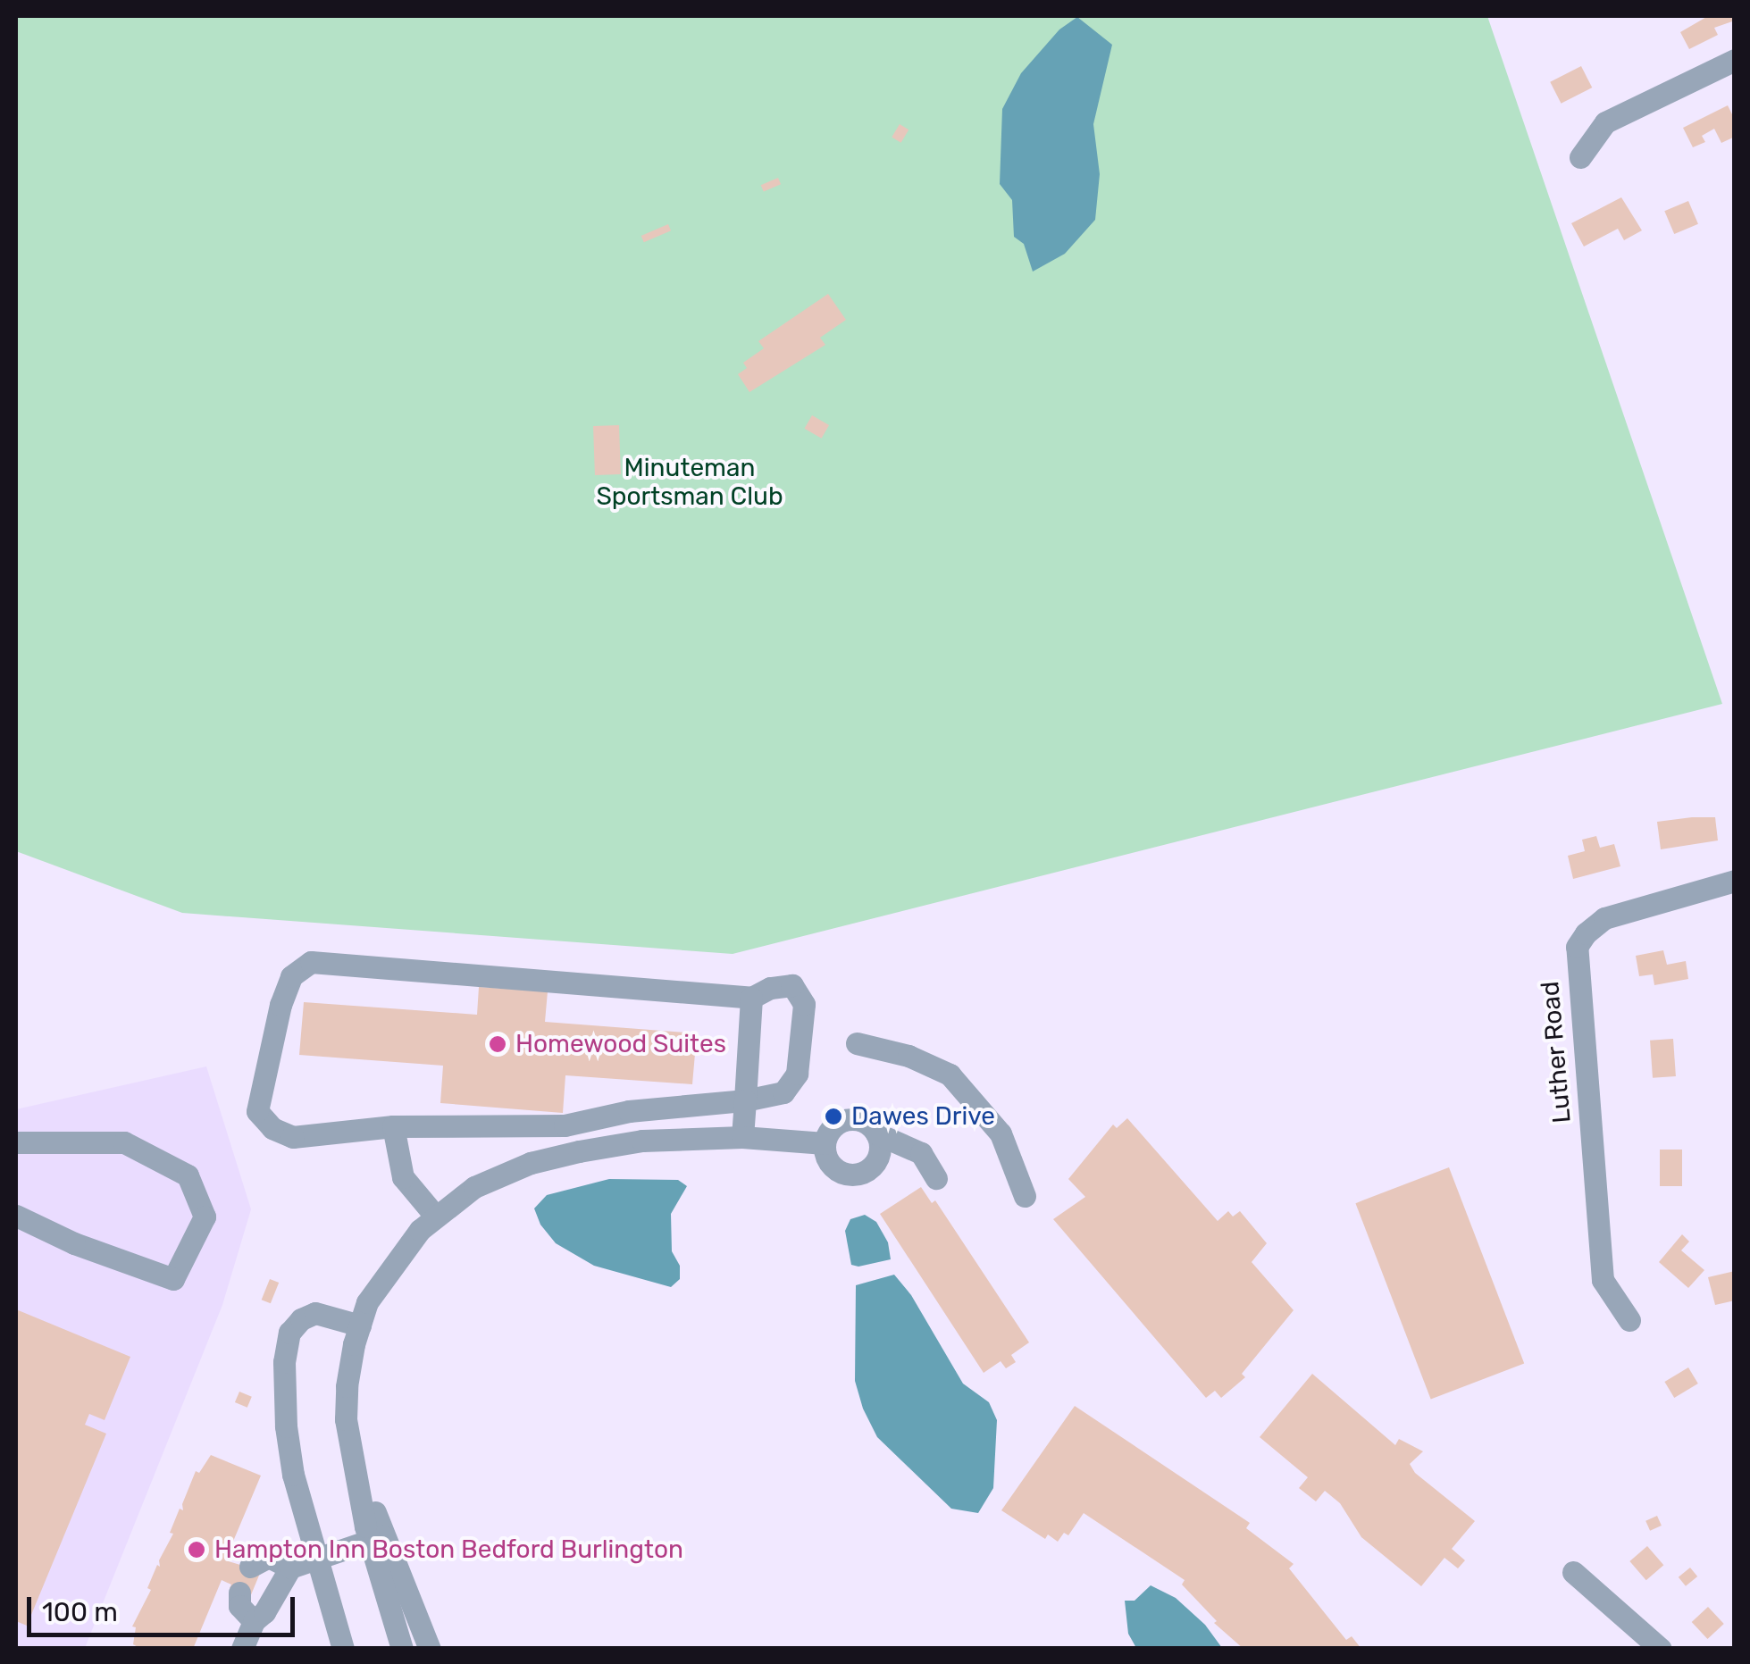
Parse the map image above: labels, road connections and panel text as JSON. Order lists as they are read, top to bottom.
{
  "streets": {
    "street": ["Luther Road"]
  },
  "parks": ["Minuteman Sportsman Club"],
  "places": ["Homewood Suites", "Dawes Drive", "Hampton Inn Boston Bedford Burlington"],
  "scale_bar": "100 m"
}
